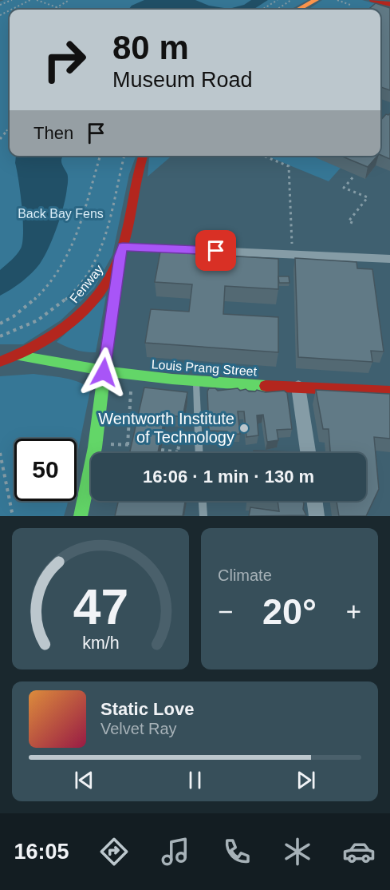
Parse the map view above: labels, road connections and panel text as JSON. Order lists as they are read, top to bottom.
{
  "streets": {
    "main road": ["Fenway", "Louis Prang Street"]
  },
  "crossings": [
    ["Fenway", "Louis Prang Street"]
  ],
  "parks": ["Back Bay Fens"],
  "places": ["Wentworth Institute of Technology"],
  "page": {
    "turn": ["80 m", "Museum Road"],
    "then": "Then",
    "limit": "50",
    "trip": "16:06 · 1 min · 130 m",
    "tile": "Climate",
    "heat": ["−", "20°", "+"],
    "song": ["Static Love", "Velvet Ray"],
    "tabs": "16:05",
    "gauge": ["47", "km/h"]
  }
}
